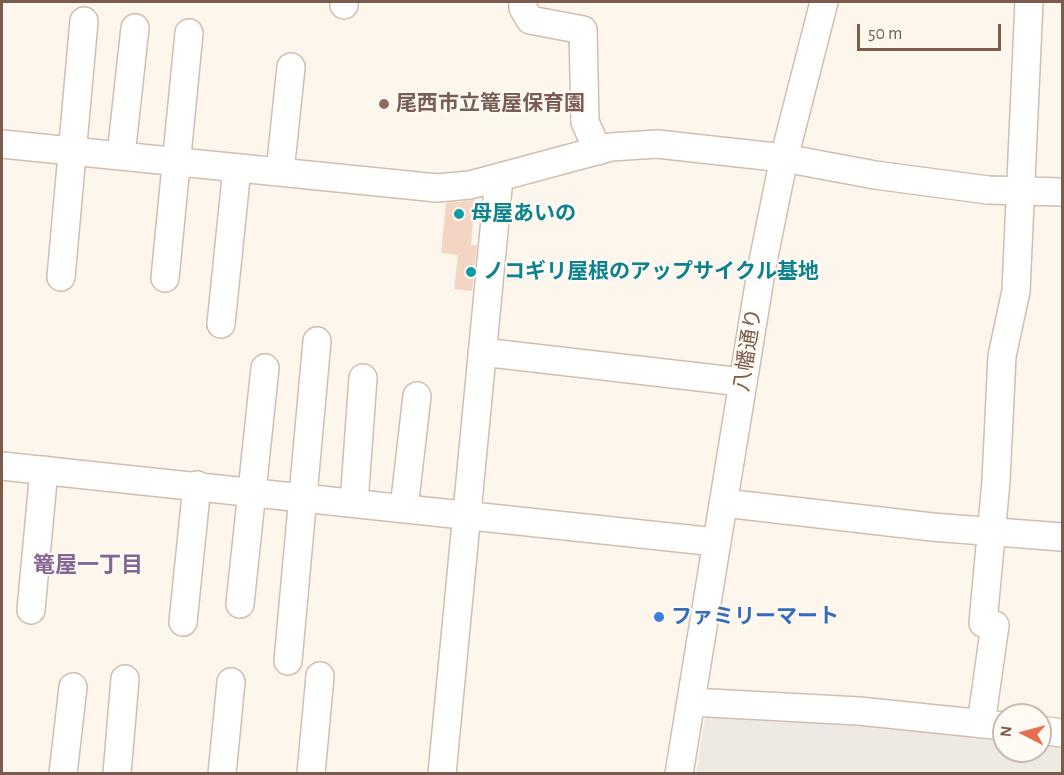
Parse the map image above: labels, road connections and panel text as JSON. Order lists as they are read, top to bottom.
{
  "streets": {
    "street": ["八幡通り"]
  },
  "districts": ["篭屋一丁目"],
  "places": [
    "尾西市立篭屋保育園",
    "母屋あいの",
    "ノコギリ屋根のアップサイクル基地",
    "ファミリーマート"
  ],
  "scale_bar": "50 m",
  "north": "left"
}
